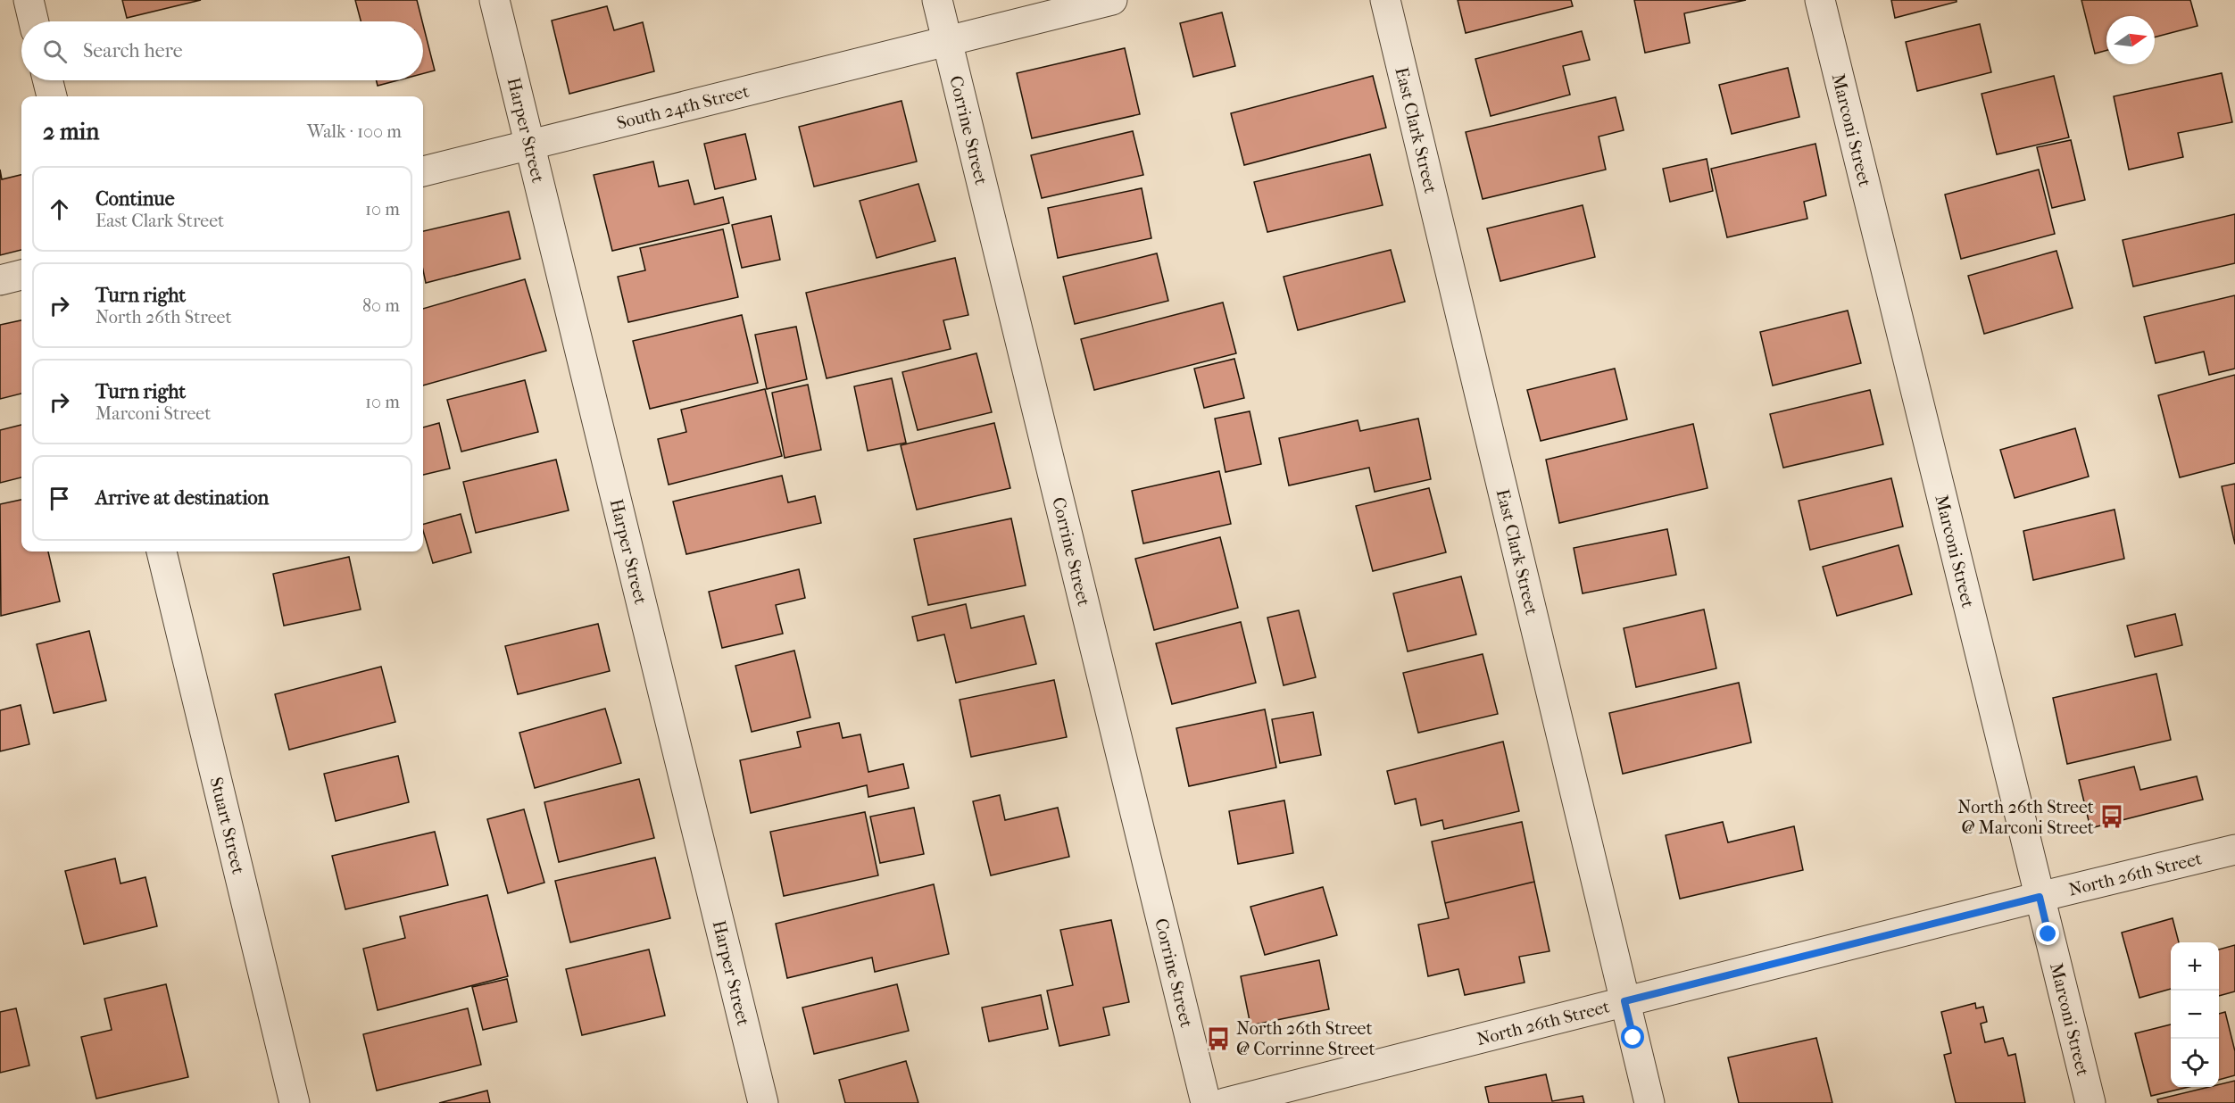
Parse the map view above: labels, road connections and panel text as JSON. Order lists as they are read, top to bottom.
{
  "streets": {
    "street": [
      "South 24th Street",
      "East Clark Street",
      "Harper Street",
      "Corrine Street",
      "Marconi Street",
      "Stuart Street",
      "North 26th Street"
    ]
  },
  "crossings": [
    ["South 24th Street", "Harper Street"],
    ["South 24th Street", "Corrine Street"],
    ["East Clark Street", "North 26th Street"],
    ["Marconi Street", "North 26th Street"]
  ],
  "places": {
    "bus stop": ["North 26th Street @ Marconi Street", "North 26th Street @ Corrinne Street"]
  },
  "north": "right",
  "page": {
    "search": "Search here",
    "heading": ["2 min", "Walk · 100 m"],
    "list": [
      ["Continue", "East Clark Street", "10 m"],
      ["Turn right", "North 26th Street", "80 m"],
      ["Turn right", "Marconi Street", "10 m"],
      "Arrive at destination"
    ],
    "map_buttons": ["+", "−"]
  }
}
